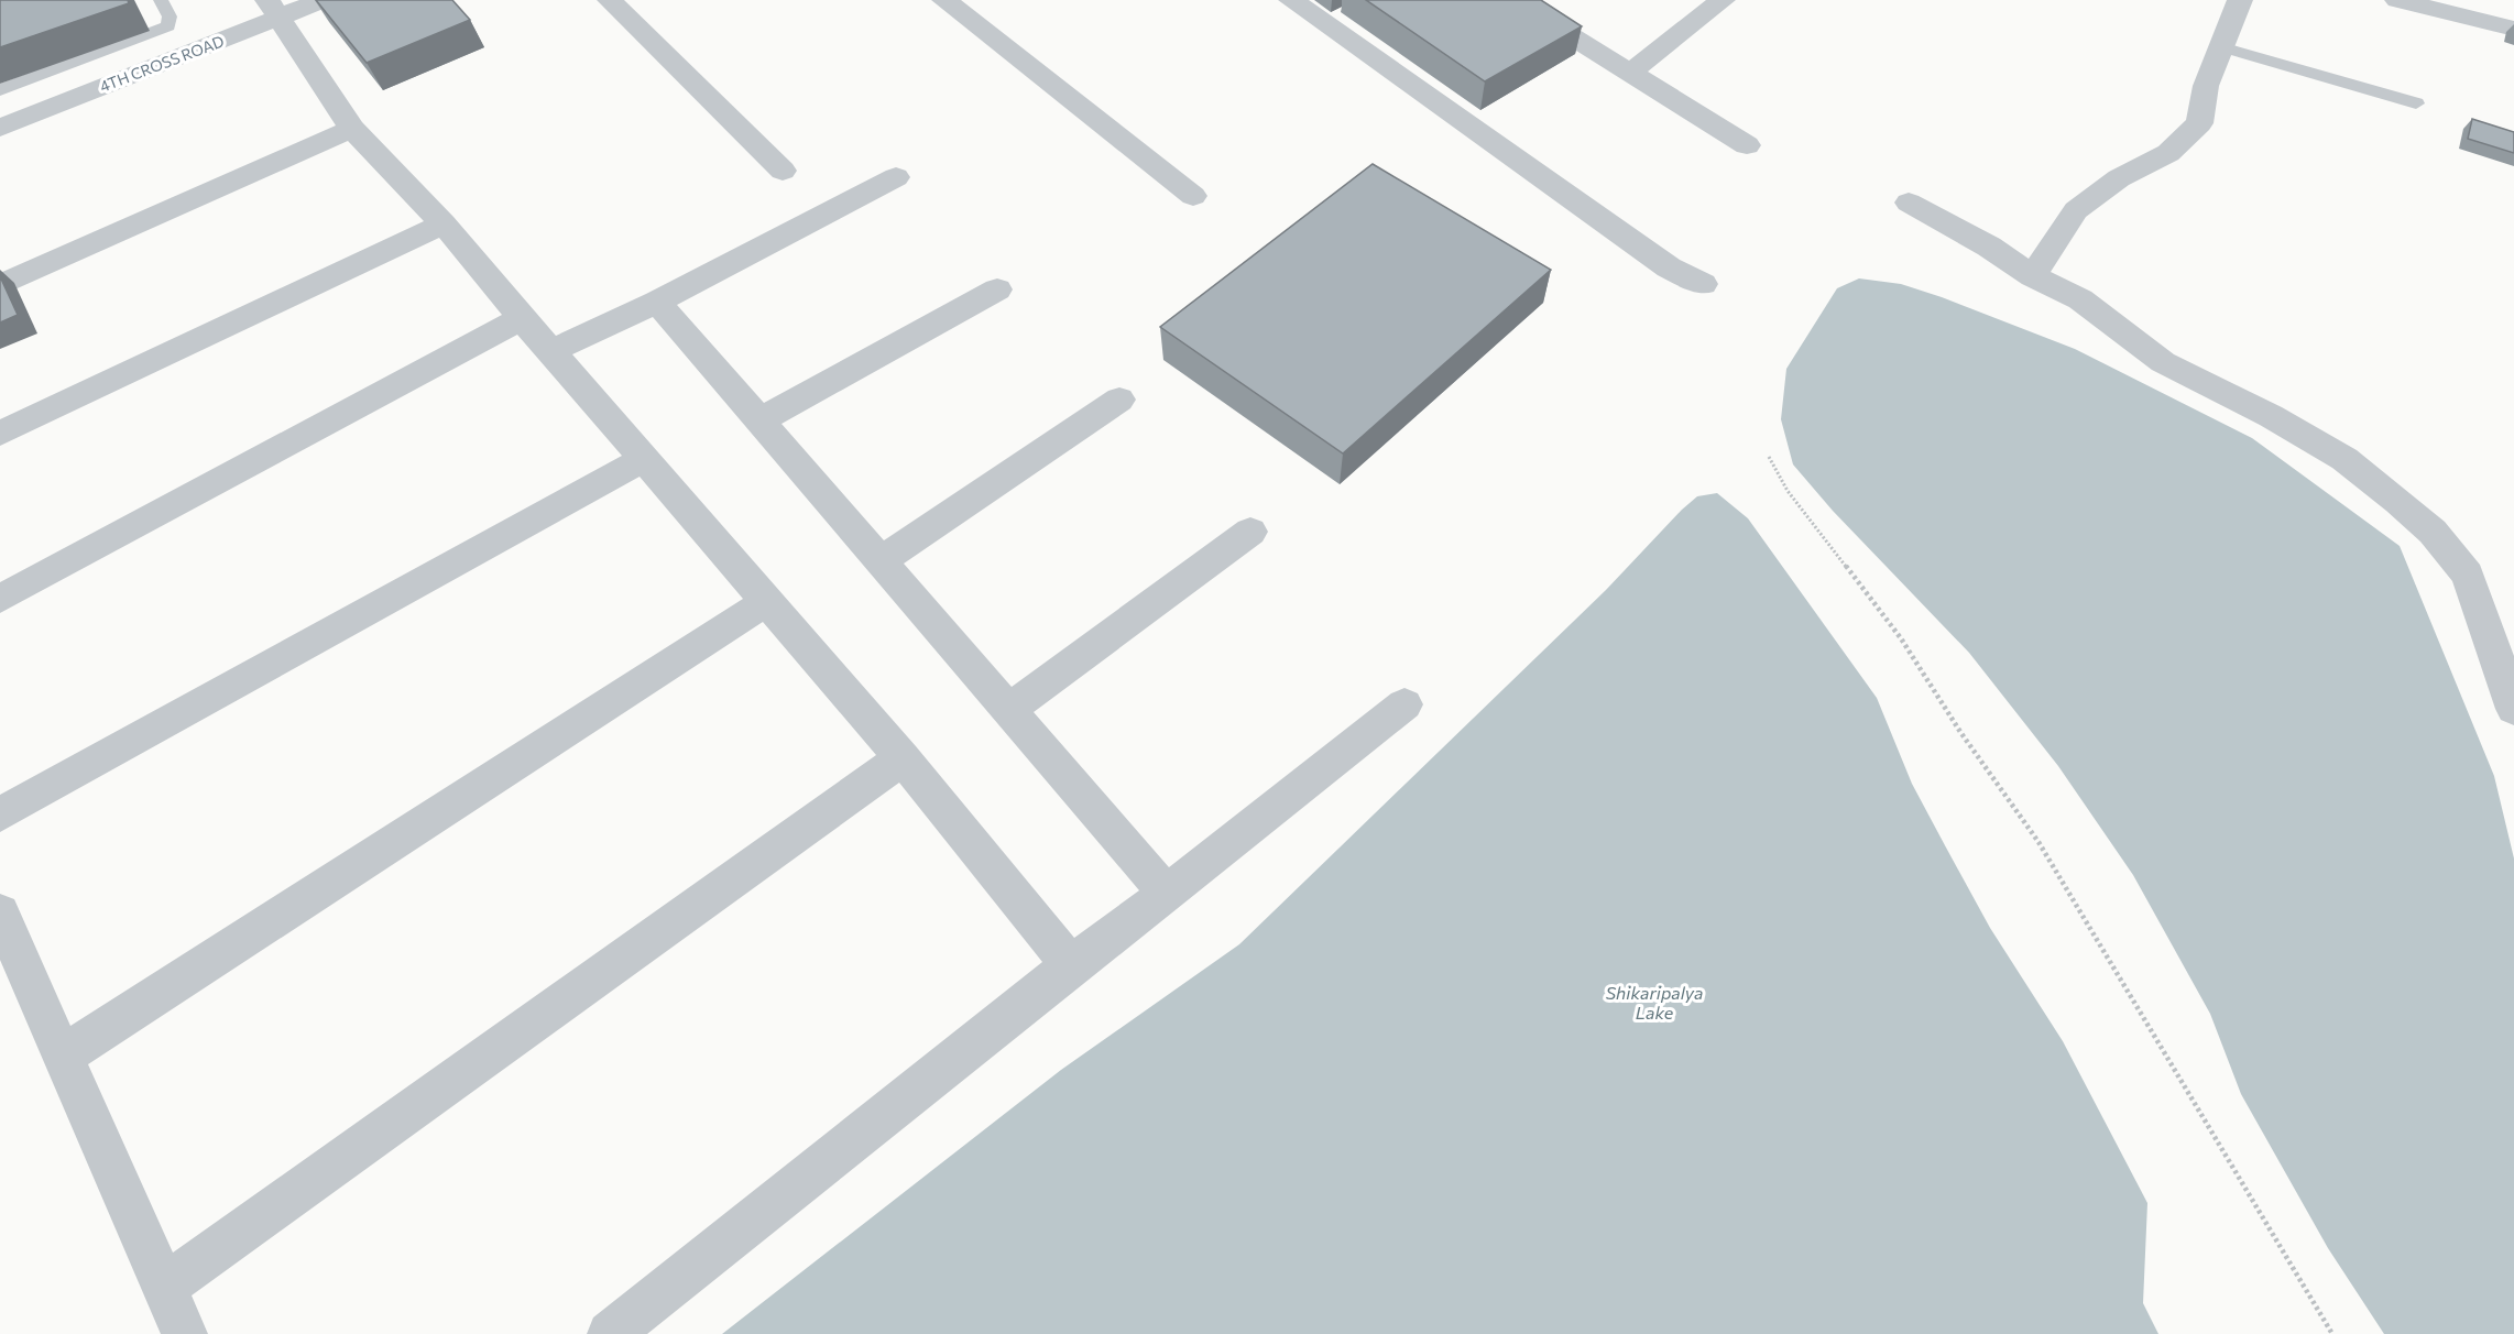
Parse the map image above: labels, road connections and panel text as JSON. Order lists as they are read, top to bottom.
{
  "streets": {
    "street": ["4TH CROSS ROAD"]
  },
  "water": ["Shikaripalya Lake"]
}
